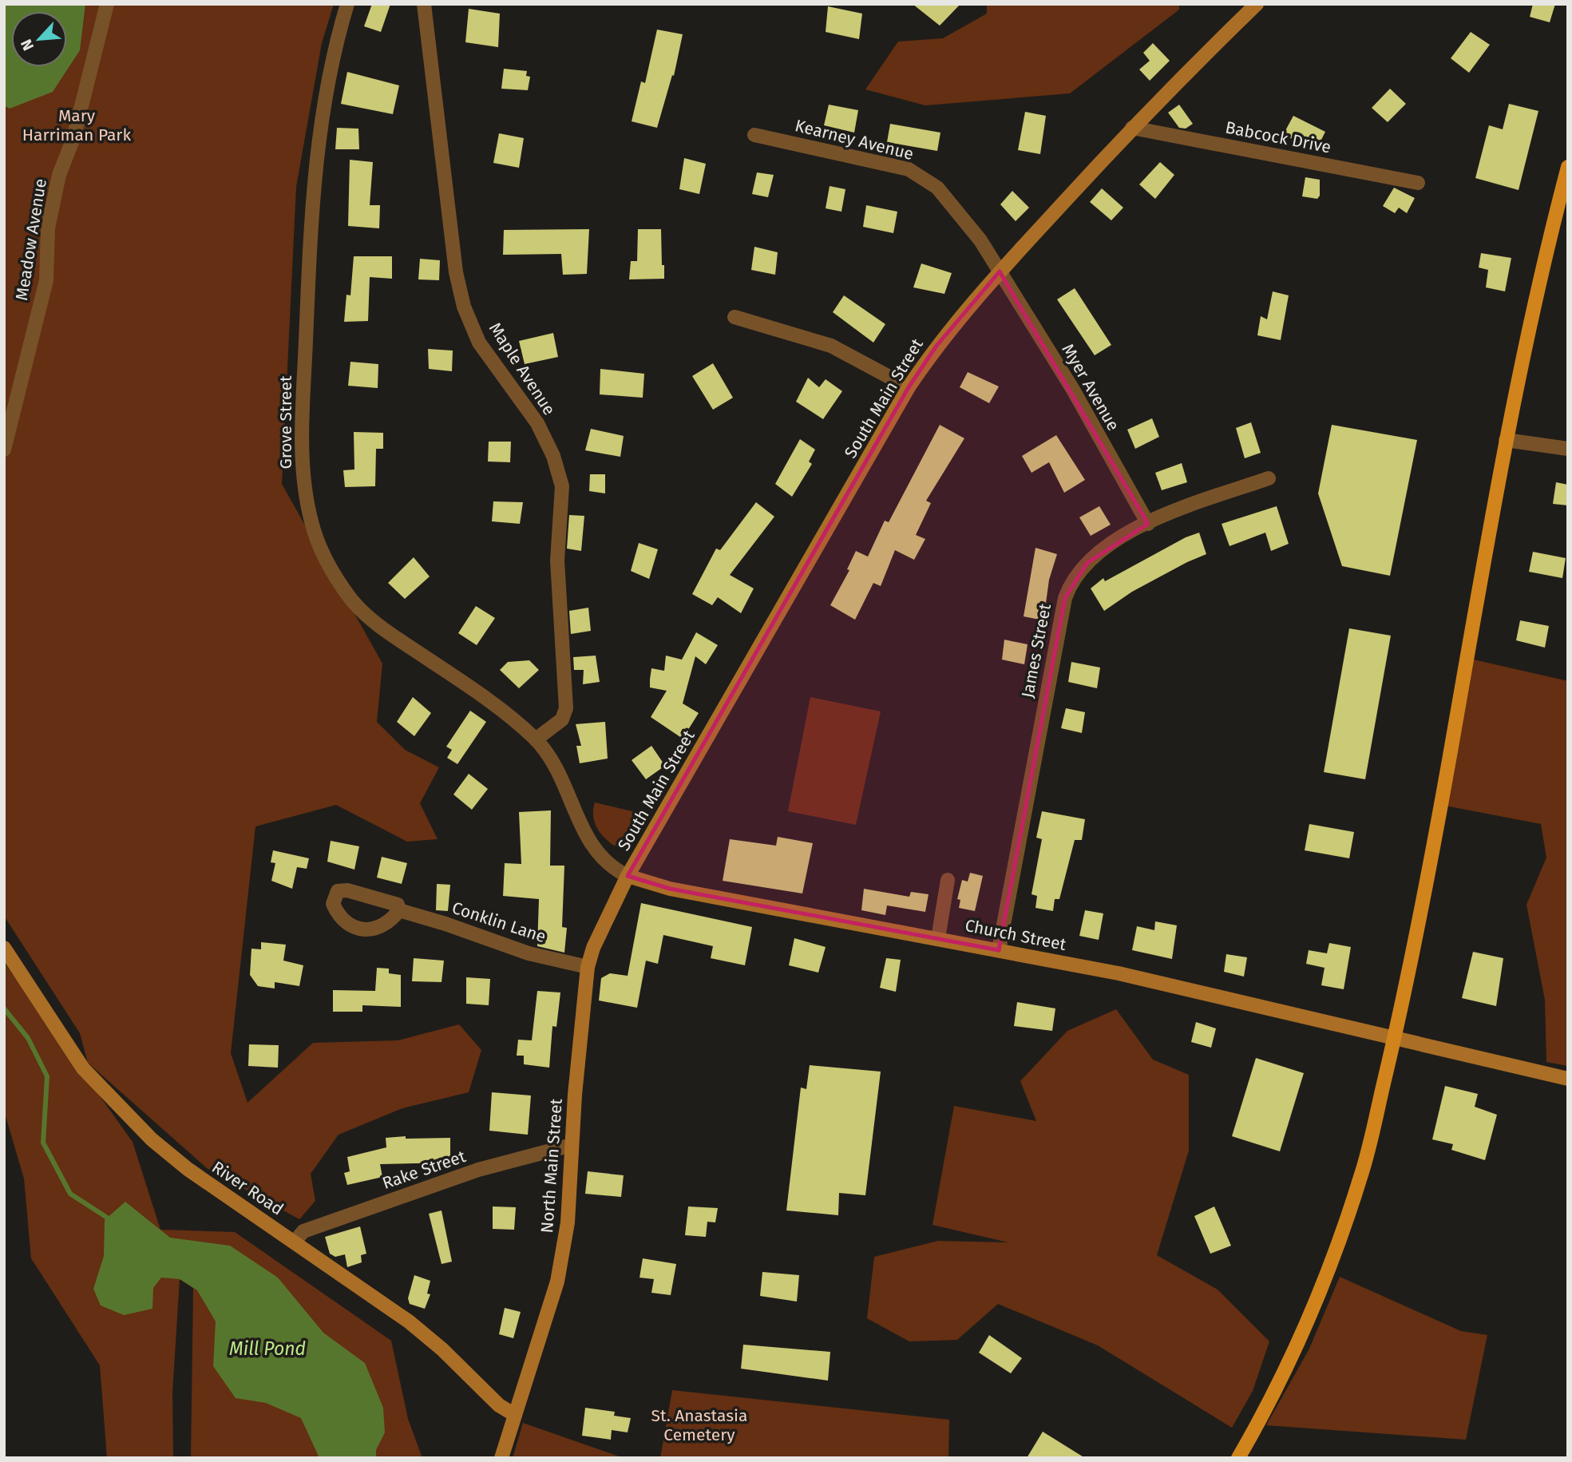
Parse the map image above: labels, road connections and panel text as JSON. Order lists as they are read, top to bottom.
{
  "streets": {
    "street": [
      "Babcock Drive",
      "Kearney Avenue",
      "Meadow Avenue",
      "Maple Avenue",
      "Myer Avenue",
      "South Main Street",
      "Grove Street",
      "James Street",
      "Conklin Lane",
      "Church Street",
      "North Main Street",
      "Rake Street",
      "River Road"
    ]
  },
  "crossings": [
    ["Babcock Drive", "South Main Street"],
    ["Kearney Avenue", "Myer Avenue"],
    ["Kearney Avenue", "South Main Street"],
    ["Maple Avenue", "Grove Street"],
    ["Myer Avenue", "South Main Street"],
    ["Myer Avenue", "James Street"],
    ["South Main Street", "Grove Street"],
    ["South Main Street", "Church Street"],
    ["South Main Street", "North Main Street"],
    ["Grove Street", "Church Street"],
    ["Grove Street", "North Main Street"],
    ["James Street", "Church Street"],
    ["Conklin Lane", "North Main Street"],
    ["Church Street", "North Main Street"],
    ["North Main Street", "Rake Street"],
    ["North Main Street", "River Road"],
    ["Rake Street", "River Road"]
  ],
  "water": ["Mill Pond"],
  "parks": ["Mary Harriman Park", "St. Anastasia Cemetery"],
  "north": "bottom left"
}
